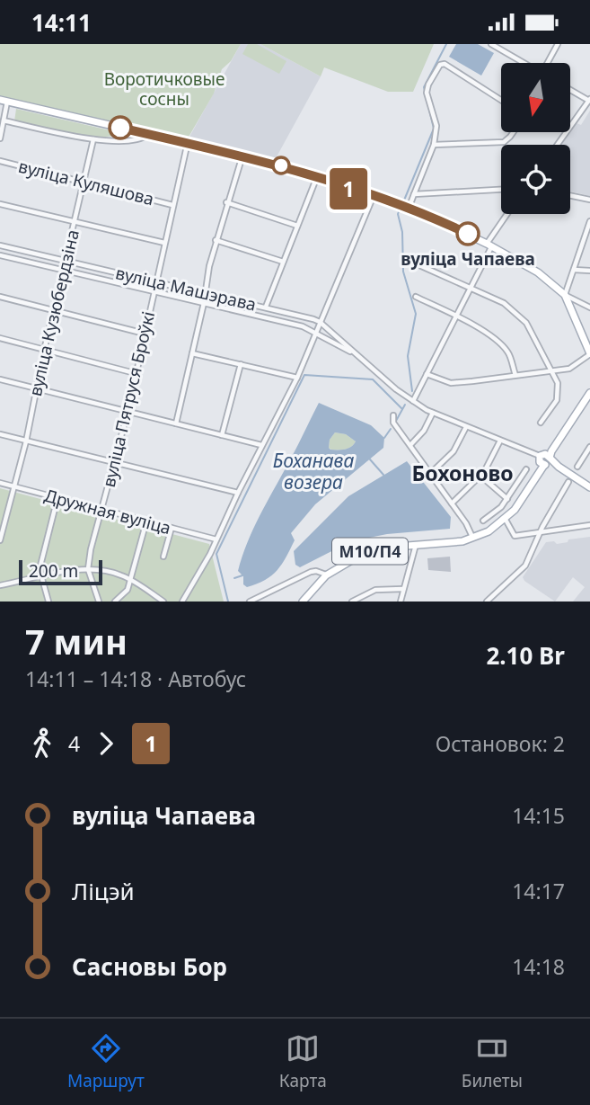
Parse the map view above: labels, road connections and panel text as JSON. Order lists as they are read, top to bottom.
{
  "streets": {
    "main road": ["М10/П4"],
    "street": [
      "вуліца Куляшова",
      "вуліца Машэрава",
      "вуліца Кузюбердзіна",
      "вуліца Пятруся Броўкі",
      "Дружная вуліца"
    ]
  },
  "crossings": [
    ["вуліца Куляшова", "вуліца Кузюбердзіна"],
    ["вуліца Куляшова", "вуліца Пятруся Броўкі"],
    ["вуліца Машэрава", "вуліца Кузюбердзіна"],
    ["вуліца Машэрава", "вуліца Пятруся Броўкі"],
    ["вуліца Машэрава", "М10/П4"],
    ["вуліца Кузюбердзіна", "Дружная вуліца"],
    ["вуліца Пятруся Броўкі", "Дружная вуліца"]
  ],
  "districts": ["Бохоново"],
  "water": ["Боханава возера"],
  "parks": ["Воротичковые сосны"],
  "places": ["вуліца Чапаева"],
  "lines": ["bus line 1"],
  "scale_bar": "200 m",
  "north": "bottom",
  "page": {
    "status": "14:11",
    "on_map": "1",
    "scale": "200 m",
    "heading": ["7 мин", "14:11 – 14:18 · Автобус", "2.10 Br"],
    "legs": ["4", "1", "Остановок: 2"],
    "list": [
      {
        "name": "вуліца Чапаева",
        "value": "14:15"
      },
      {
        "name": "Ліцэй",
        "value": "14:17"
      },
      {
        "name": "Сасновы Бор",
        "value": "14:18"
      }
    ],
    "tabs": ["Маршрут", "Карта", "Билеты"]
  }
}
